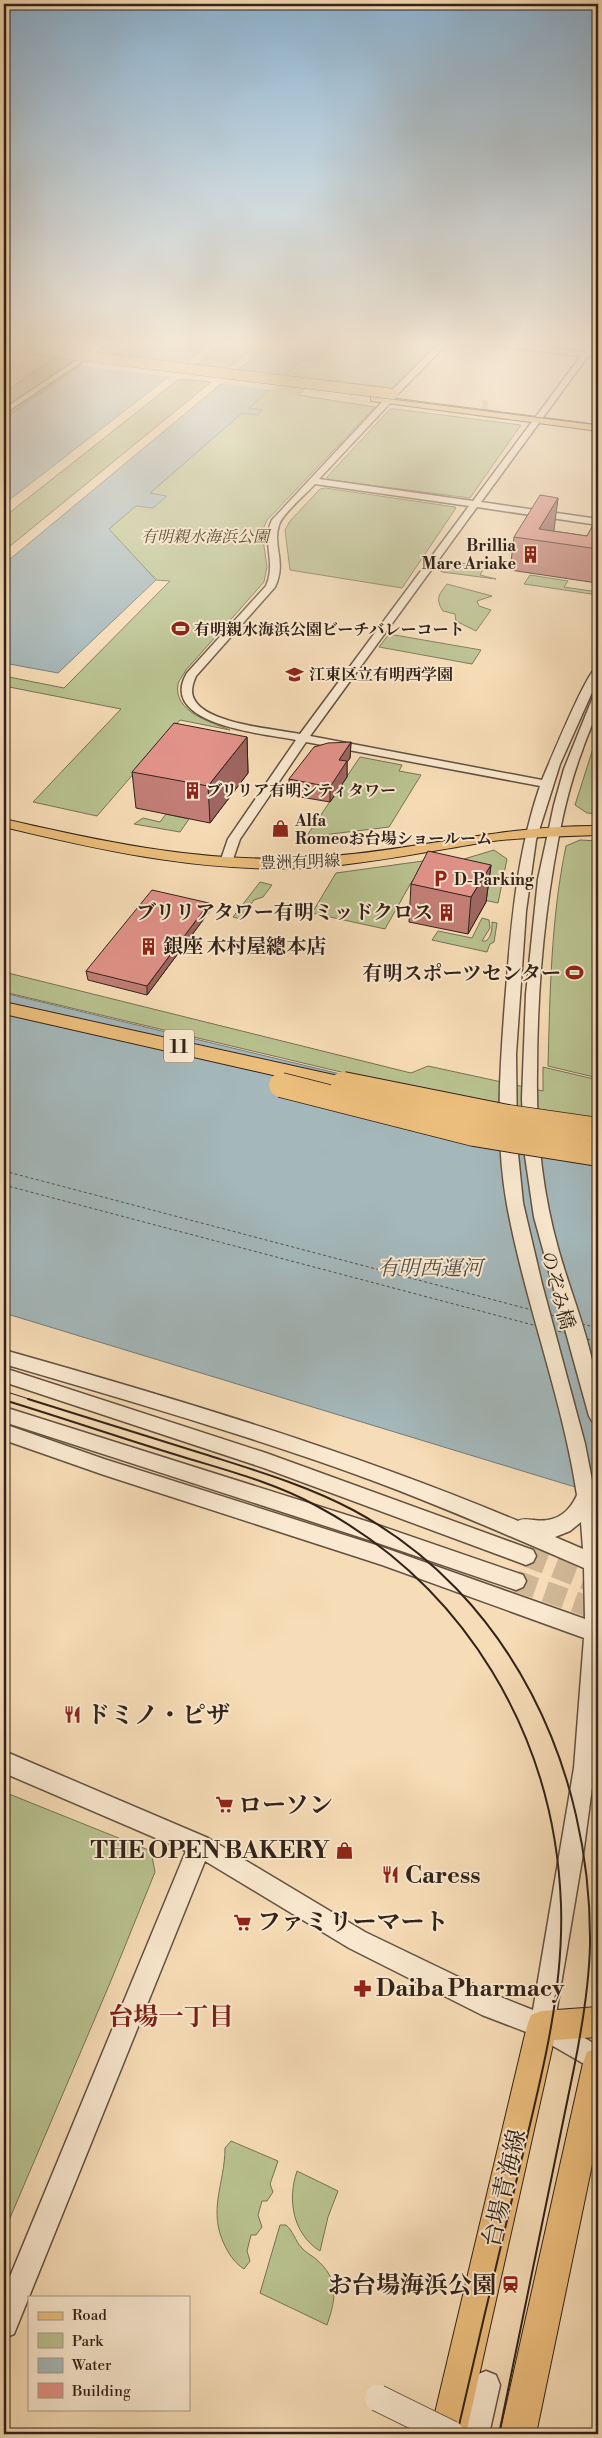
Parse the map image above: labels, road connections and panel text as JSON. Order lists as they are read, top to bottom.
{
  "streets": {
    "highway": ["11"],
    "main road": ["豊洲有明線", "台場青海線"],
    "street": ["のぞみ橋"]
  },
  "crossings": [
    ["豊洲有明線", "のぞみ橋"]
  ],
  "districts": ["台場一丁目"],
  "water": ["有明西運河"],
  "parks": ["有明親水海浜公園"],
  "places": {
    "building": [
      "Brillia Mare Ariake",
      "ブリリア有明シティタワー",
      "ブリリアタワー有明ミッドクロス",
      "銀座 木村屋總本店"
    ],
    "sports": ["有明親水海浜公園ビーチバレーコート", "有明スポーツセンター"],
    "school or university": ["江東区立有明西学園"],
    "shop": ["Alfa Romeoお台場ショールーム", "THE OPEN BAKERY"],
    "parking": ["D-Parking"],
    "restaurant": ["ドミノ・ピザ", "Caress"],
    "supermarket": ["ローソン", "ファミリーマート"],
    "pharmacy": ["Daiba Pharmacy"],
    "station": ["お台場海浜公園"]
  },
  "legend": [
    "Road",
    "Park",
    "Water",
    "Building"
  ]
}
